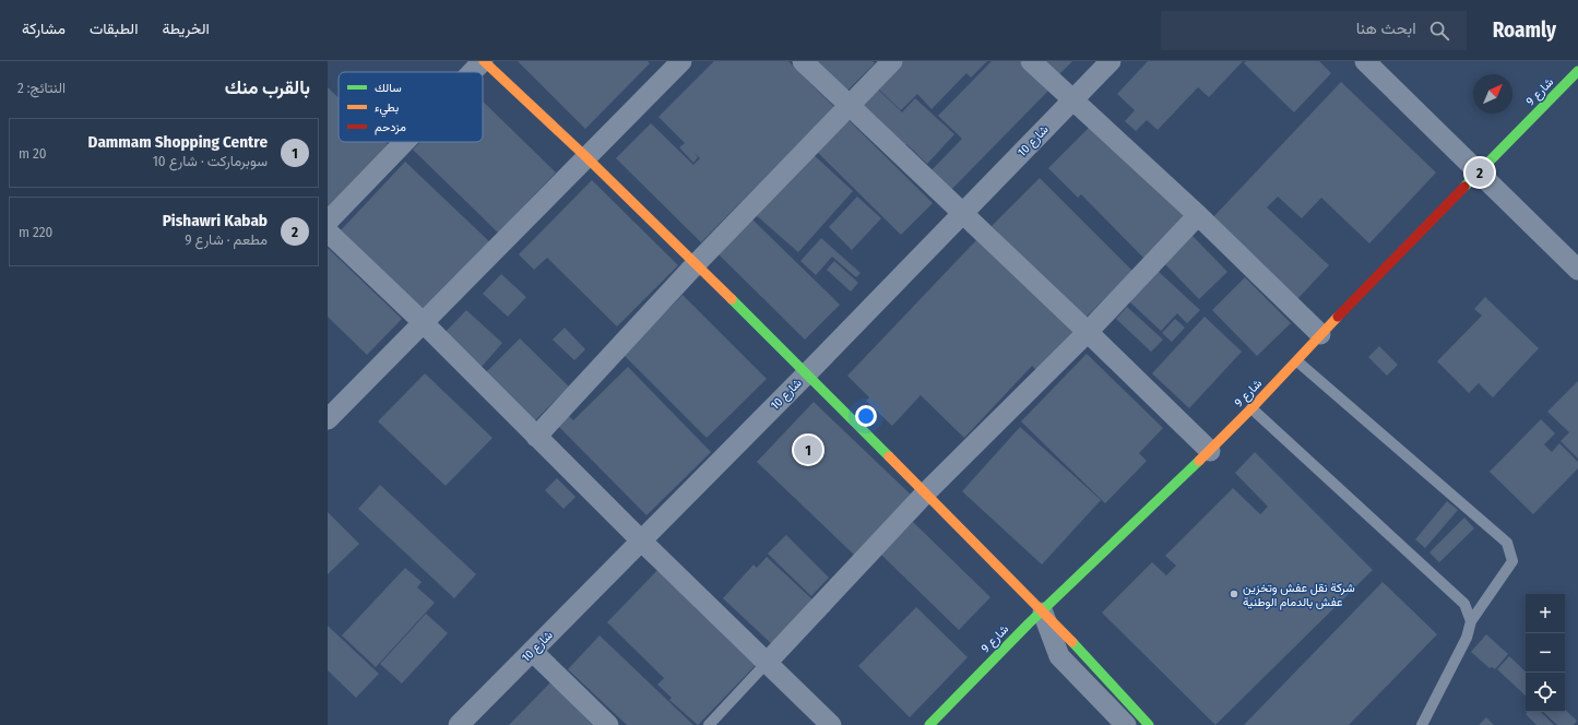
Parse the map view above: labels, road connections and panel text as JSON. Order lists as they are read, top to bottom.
{
  "streets": {
    "street": ["شارع 9", "شارع 10"]
  },
  "places": ["شركة نقل عفش وتخزين عفش بالدمام الوطنية"],
  "legend": ["سالك", "بطيء", "مزدحم"],
  "north": "top right",
  "page": {
    "header": "Roamly",
    "search": "ابحث هنا",
    "nav": ["الخريطة", "الطبقات", "مشاركة"],
    "heading": ["بالقرب منك", "النتائج: 2"],
    "list": [
      {
        "mark": "1",
        "name": "Dammam Shopping Centre",
        "note": "سوبرماركت · شارع 10",
        "value": "20 m"
      },
      {
        "mark": "2",
        "name": "Pishawri Kabab",
        "note": "مطعم · شارع 9",
        "value": "220 m"
      }
    ],
    "pins": ["2", "1"],
    "map_buttons": ["+", "−"]
  }
}
